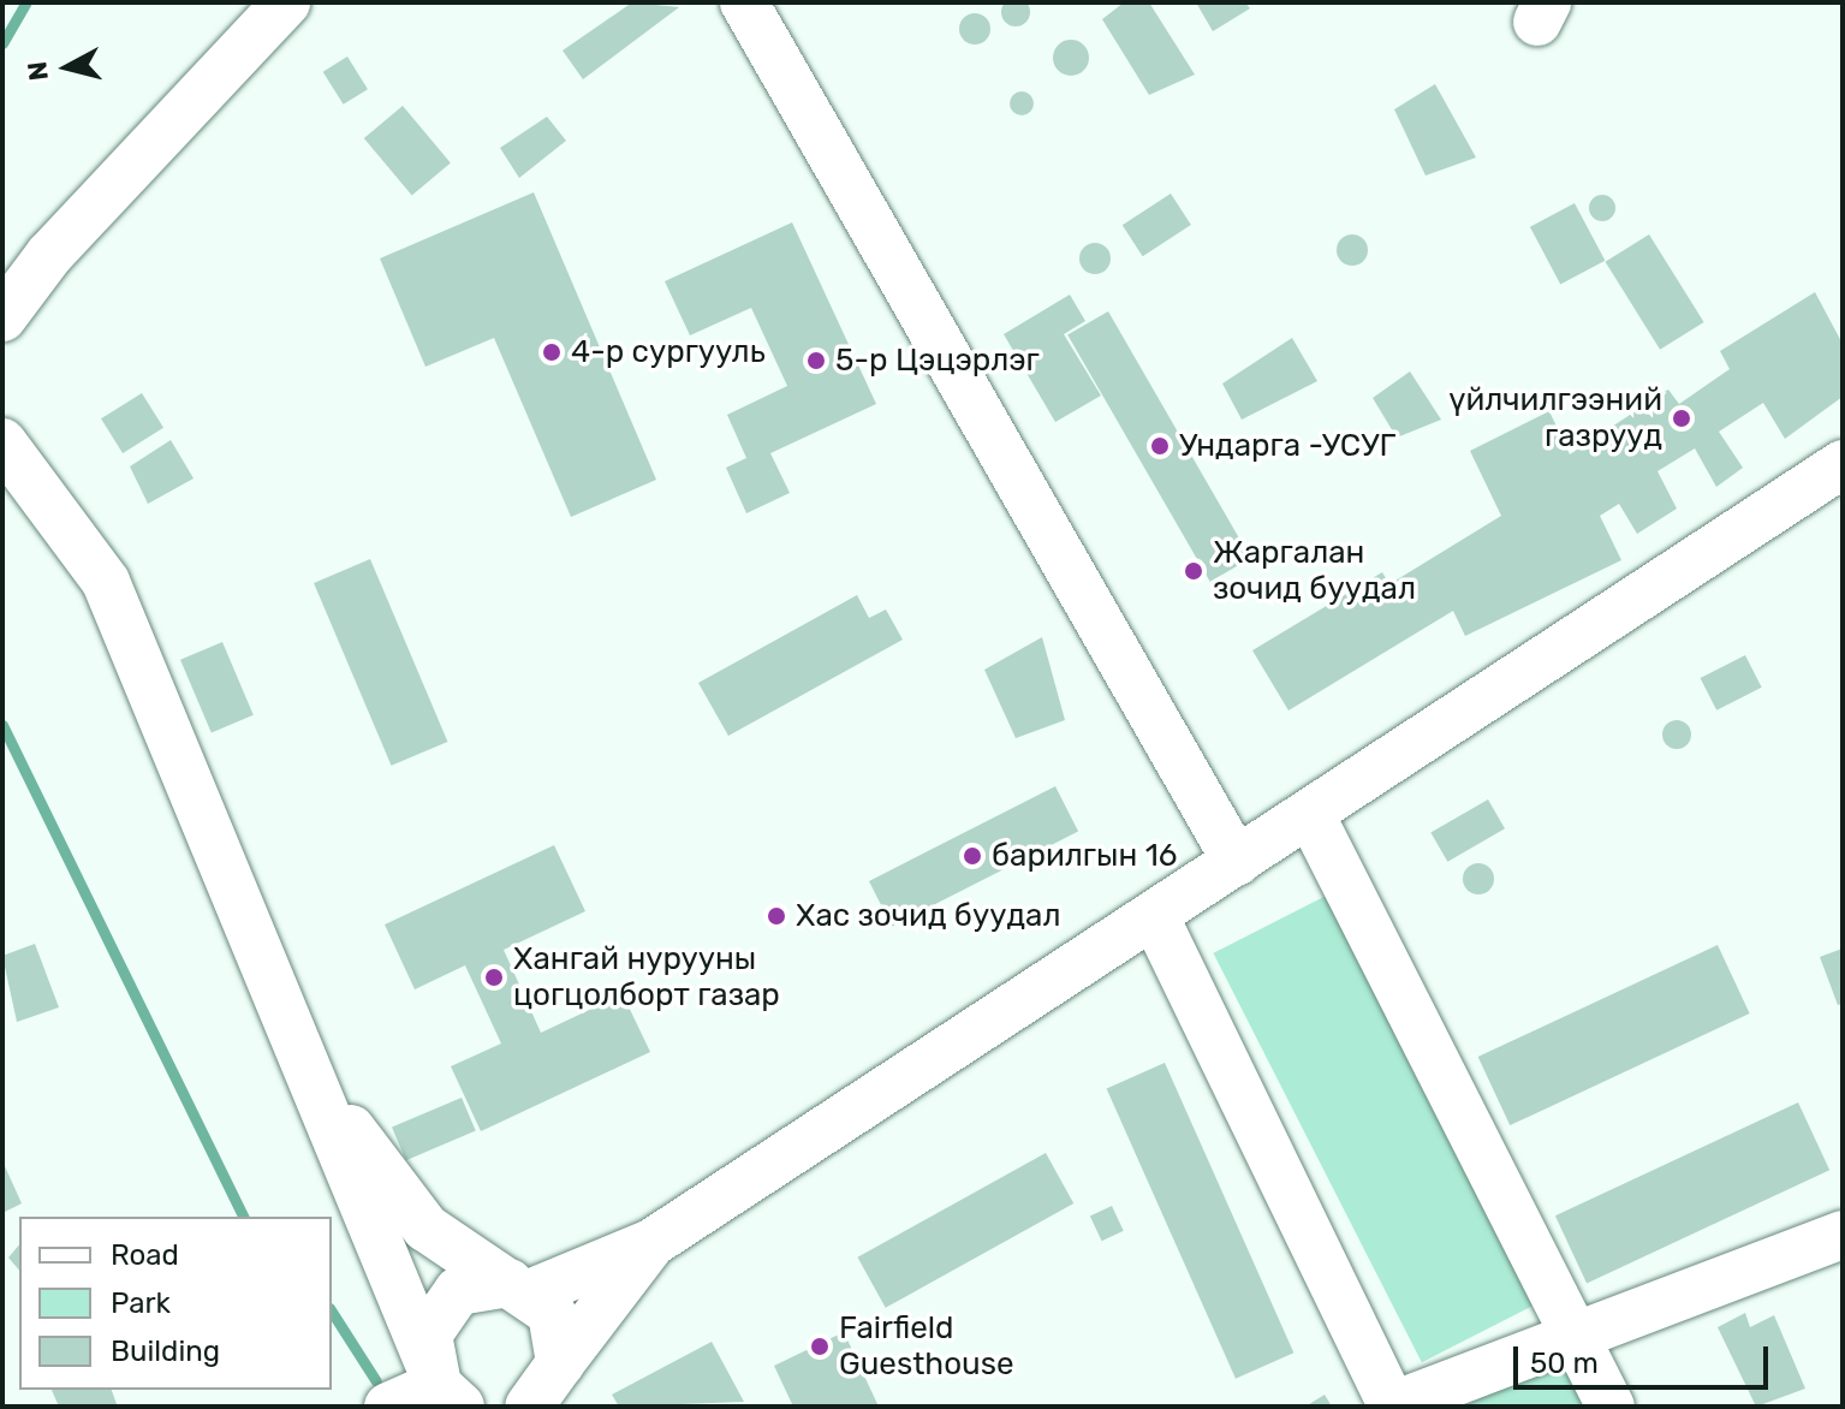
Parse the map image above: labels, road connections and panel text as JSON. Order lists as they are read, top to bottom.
{
  "places": [
    "4-р сургууль",
    "5-р Цэцэрлэг",
    "үйлчилгээний газрууд",
    "Ундарга -УСУГ",
    "Жаргалан зочид буудал",
    "барилгын 16",
    "Хас зочид буудал",
    "Хангай нурууны цогцолборт газар",
    "Fairfield Guesthouse"
  ],
  "legend": ["Road", "Park", "Building"],
  "scale_bar": "50 m",
  "north": "left"
}
